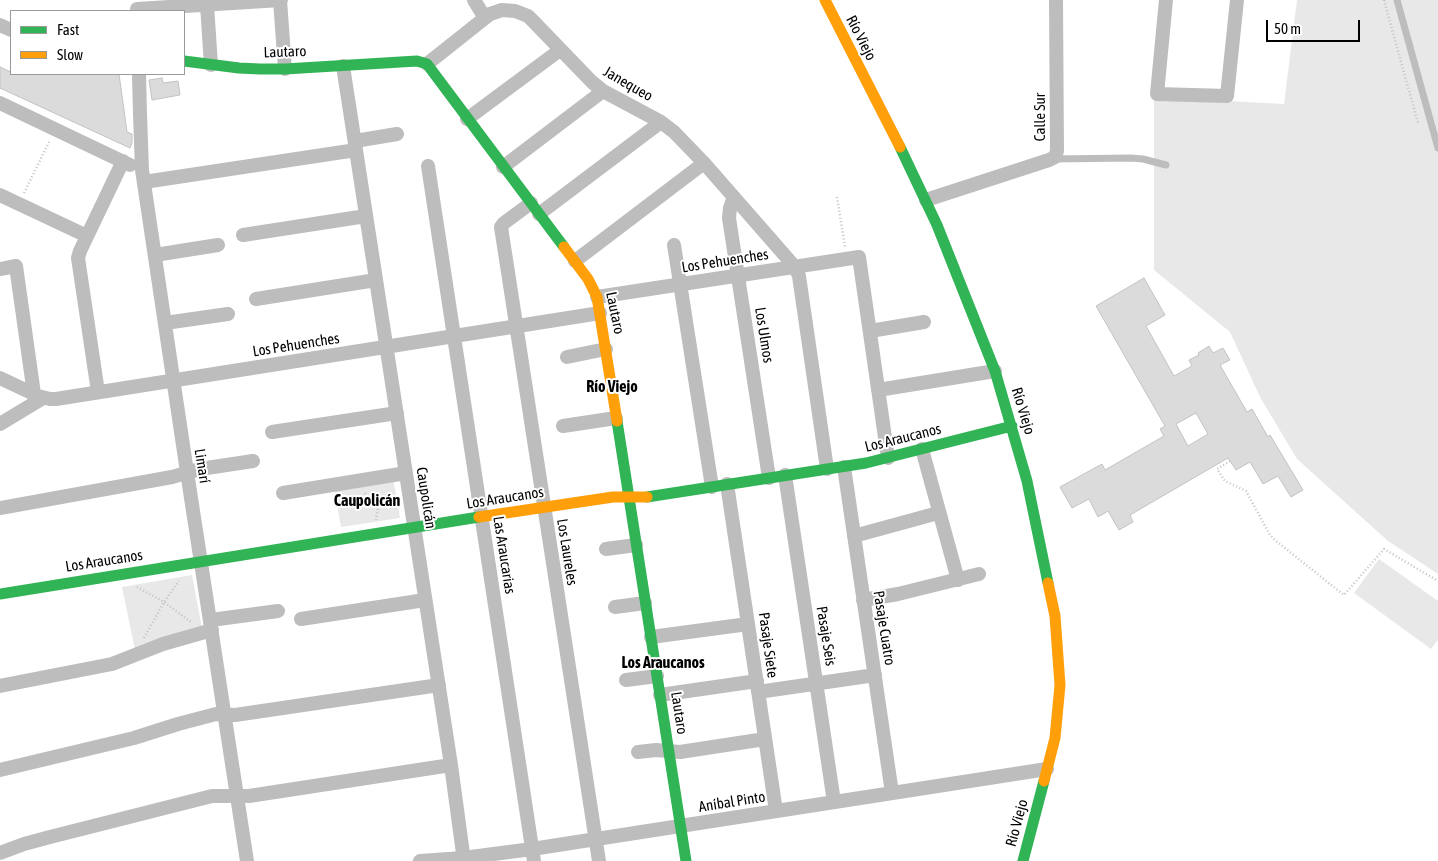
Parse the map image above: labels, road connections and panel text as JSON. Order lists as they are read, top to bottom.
{
  "streets": {
    "street": [
      "Río Viejo",
      "Lautaro",
      "Janequeo",
      "Calle Sur",
      "Los Pehuenches",
      "Los Ulmos",
      "Los Araucanos",
      "Limarí",
      "Caupolicán",
      "Los Laureles",
      "Las Araucarias",
      "Pasaje Cuatro",
      "Pasaje Seis",
      "Pasaje Siete",
      "Aníbal Pinto"
    ]
  },
  "crossings": [
    ["Río Viejo", "Calle Sur"],
    ["Río Viejo", "Los Araucanos"],
    ["Río Viejo", "Aníbal Pinto"],
    ["Lautaro", "Janequeo"],
    ["Lautaro", "Los Pehuenches"],
    ["Lautaro", "Los Araucanos"],
    ["Lautaro", "Caupolicán"],
    ["Lautaro", "Los Laureles"],
    ["Lautaro", "Aníbal Pinto"],
    ["Janequeo", "Los Pehuenches"],
    ["Janequeo", "Los Ulmos"],
    ["Los Pehuenches", "Los Ulmos"],
    ["Los Pehuenches", "Limarí"],
    ["Los Pehuenches", "Caupolicán"],
    ["Los Pehuenches", "Los Laureles"],
    ["Los Pehuenches", "Las Araucarias"],
    ["Los Ulmos", "Los Araucanos"],
    ["Los Araucanos", "Limarí"],
    ["Los Araucanos", "Caupolicán"],
    ["Los Araucanos", "Los Laureles"],
    ["Los Araucanos", "Las Araucarias"],
    ["Los Araucanos", "Pasaje Cuatro"],
    ["Los Araucanos", "Pasaje Seis"],
    ["Los Araucanos", "Pasaje Siete"],
    ["Caupolicán", "Aníbal Pinto"],
    ["Los Laureles", "Aníbal Pinto"],
    ["Las Araucarias", "Aníbal Pinto"],
    ["Pasaje Cuatro", "Aníbal Pinto"],
    ["Pasaje Seis", "Aníbal Pinto"],
    ["Pasaje Siete", "Aníbal Pinto"]
  ],
  "districts": ["Río Viejo", "Caupolicán", "Los Araucanos"],
  "legend": ["Fast", "Slow"],
  "scale_bar": "50 m"
}
